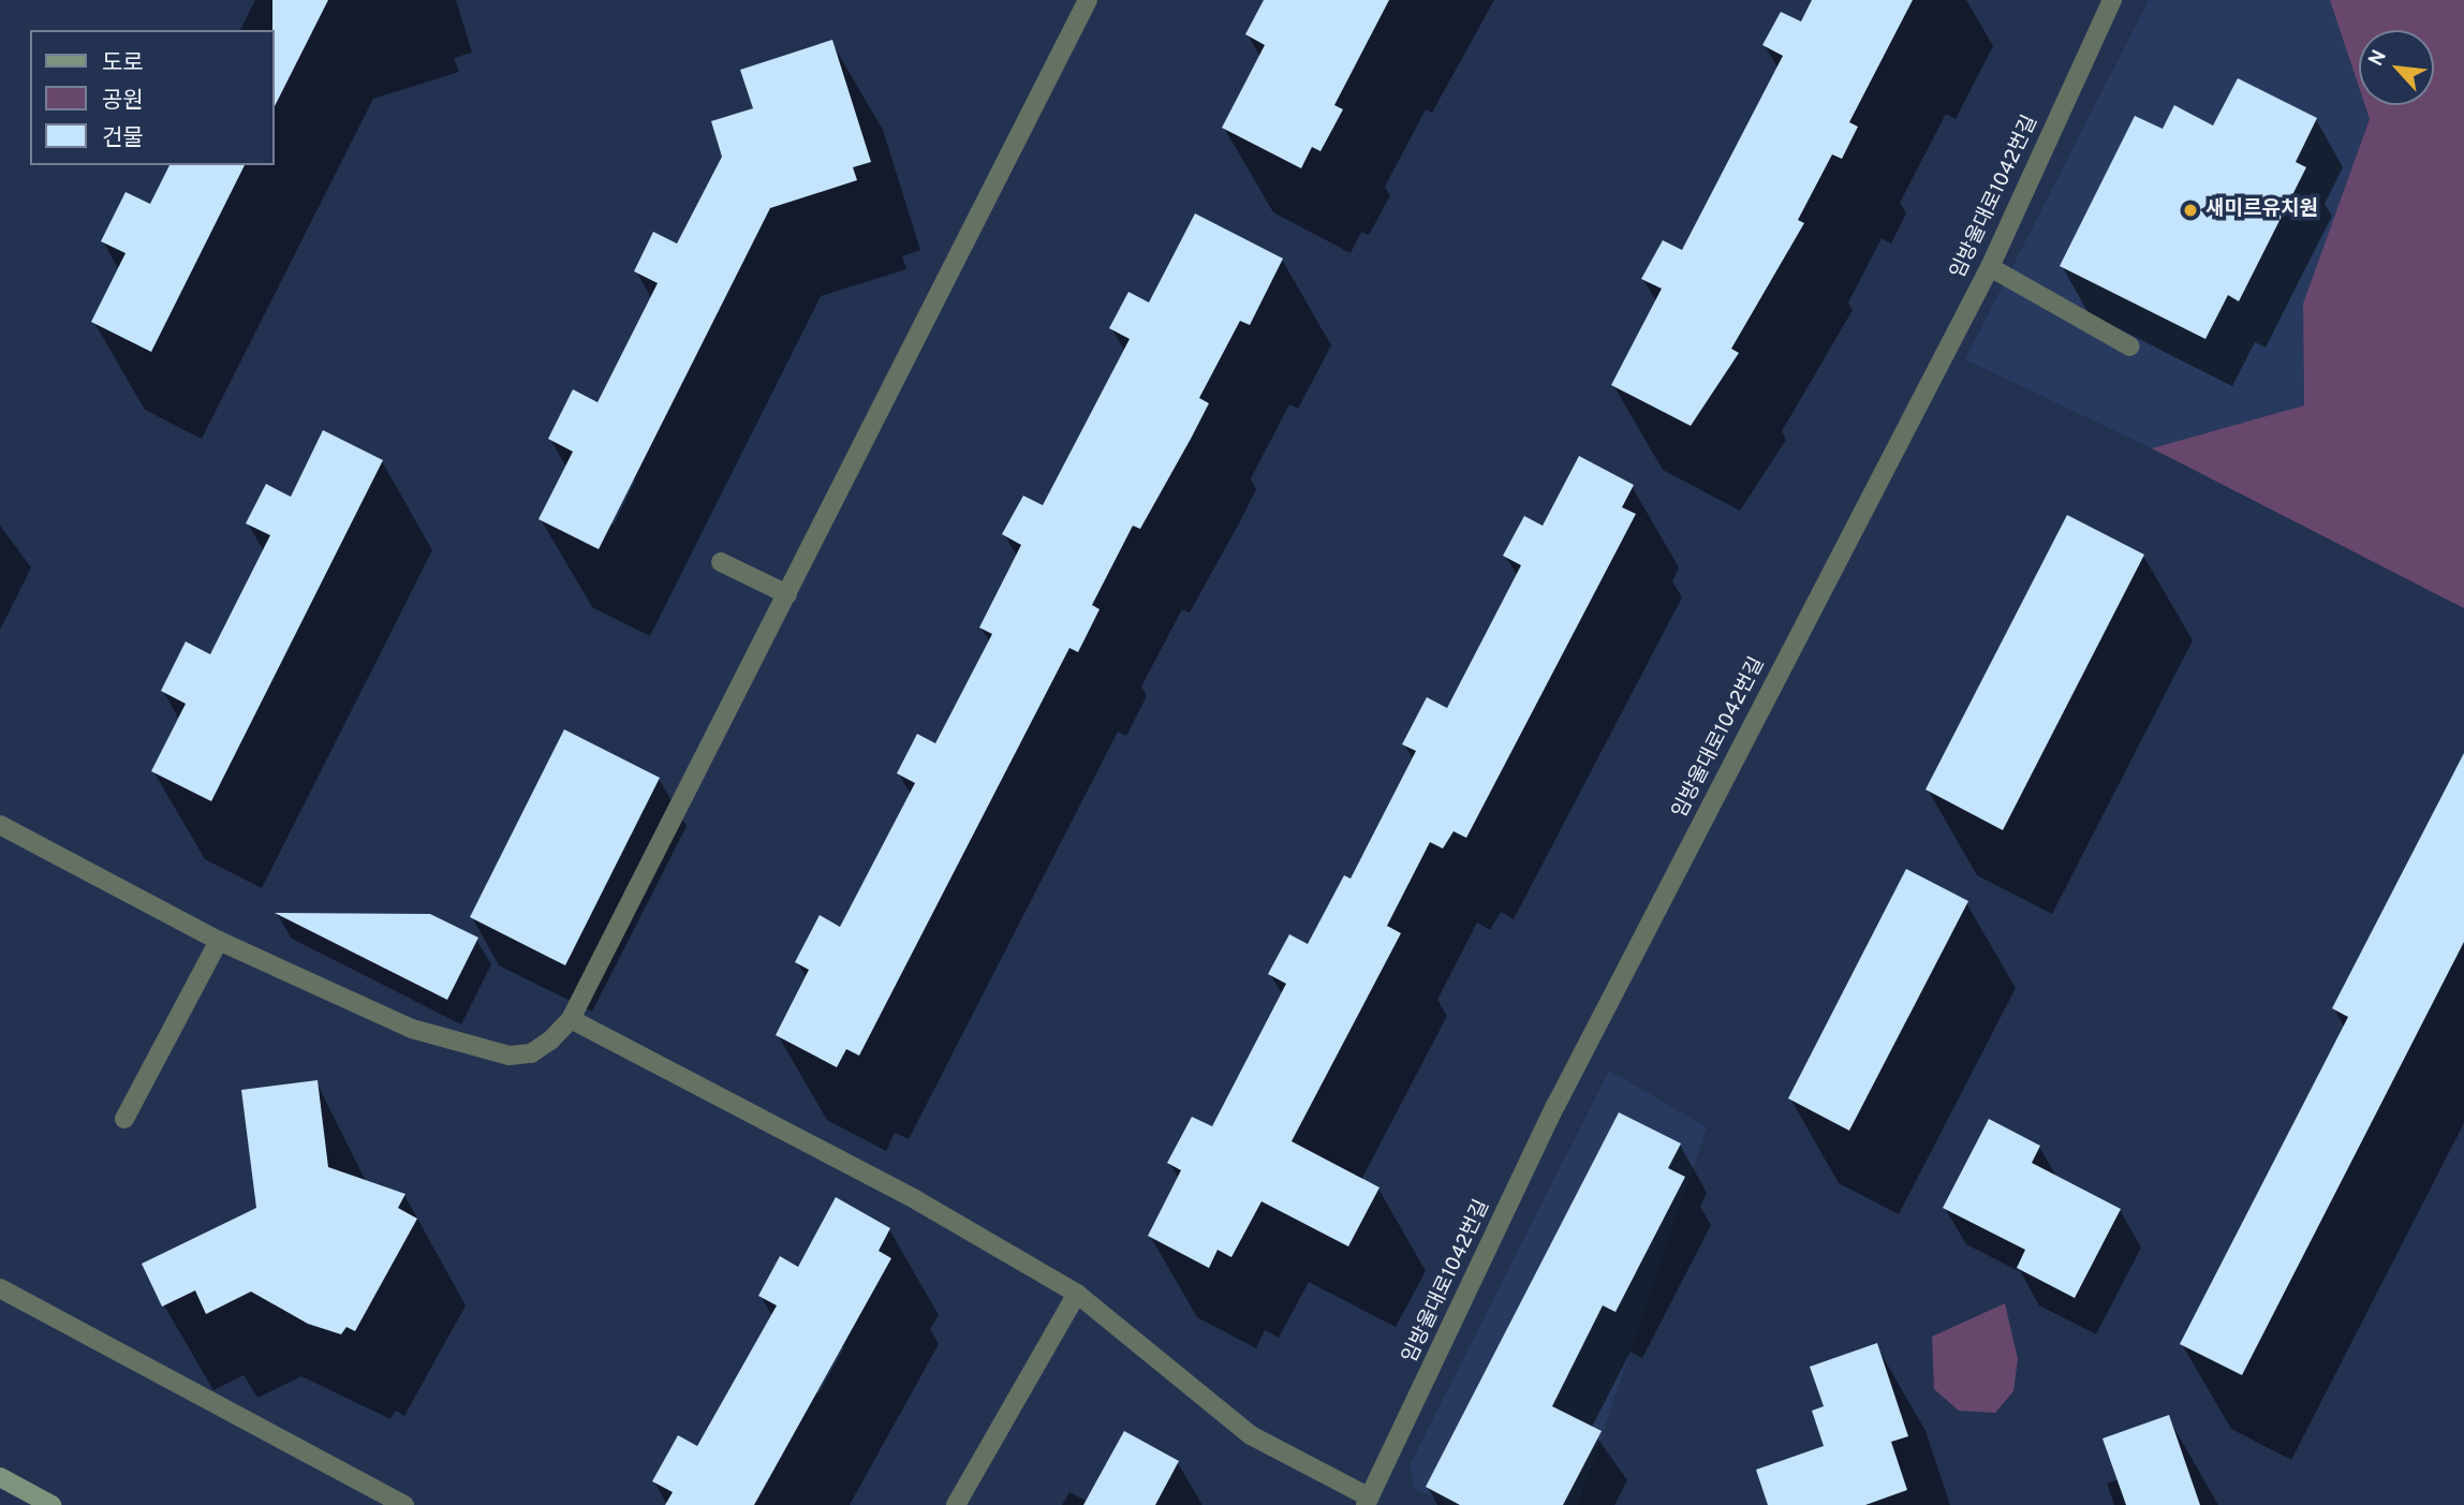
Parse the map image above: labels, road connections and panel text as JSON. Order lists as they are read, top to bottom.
{
  "streets": {
    "street": ["임방울대로1042번길"]
  },
  "places": ["새미르유치원"],
  "legend": ["도로", "공원", "건물"],
  "north": "top left"
}
